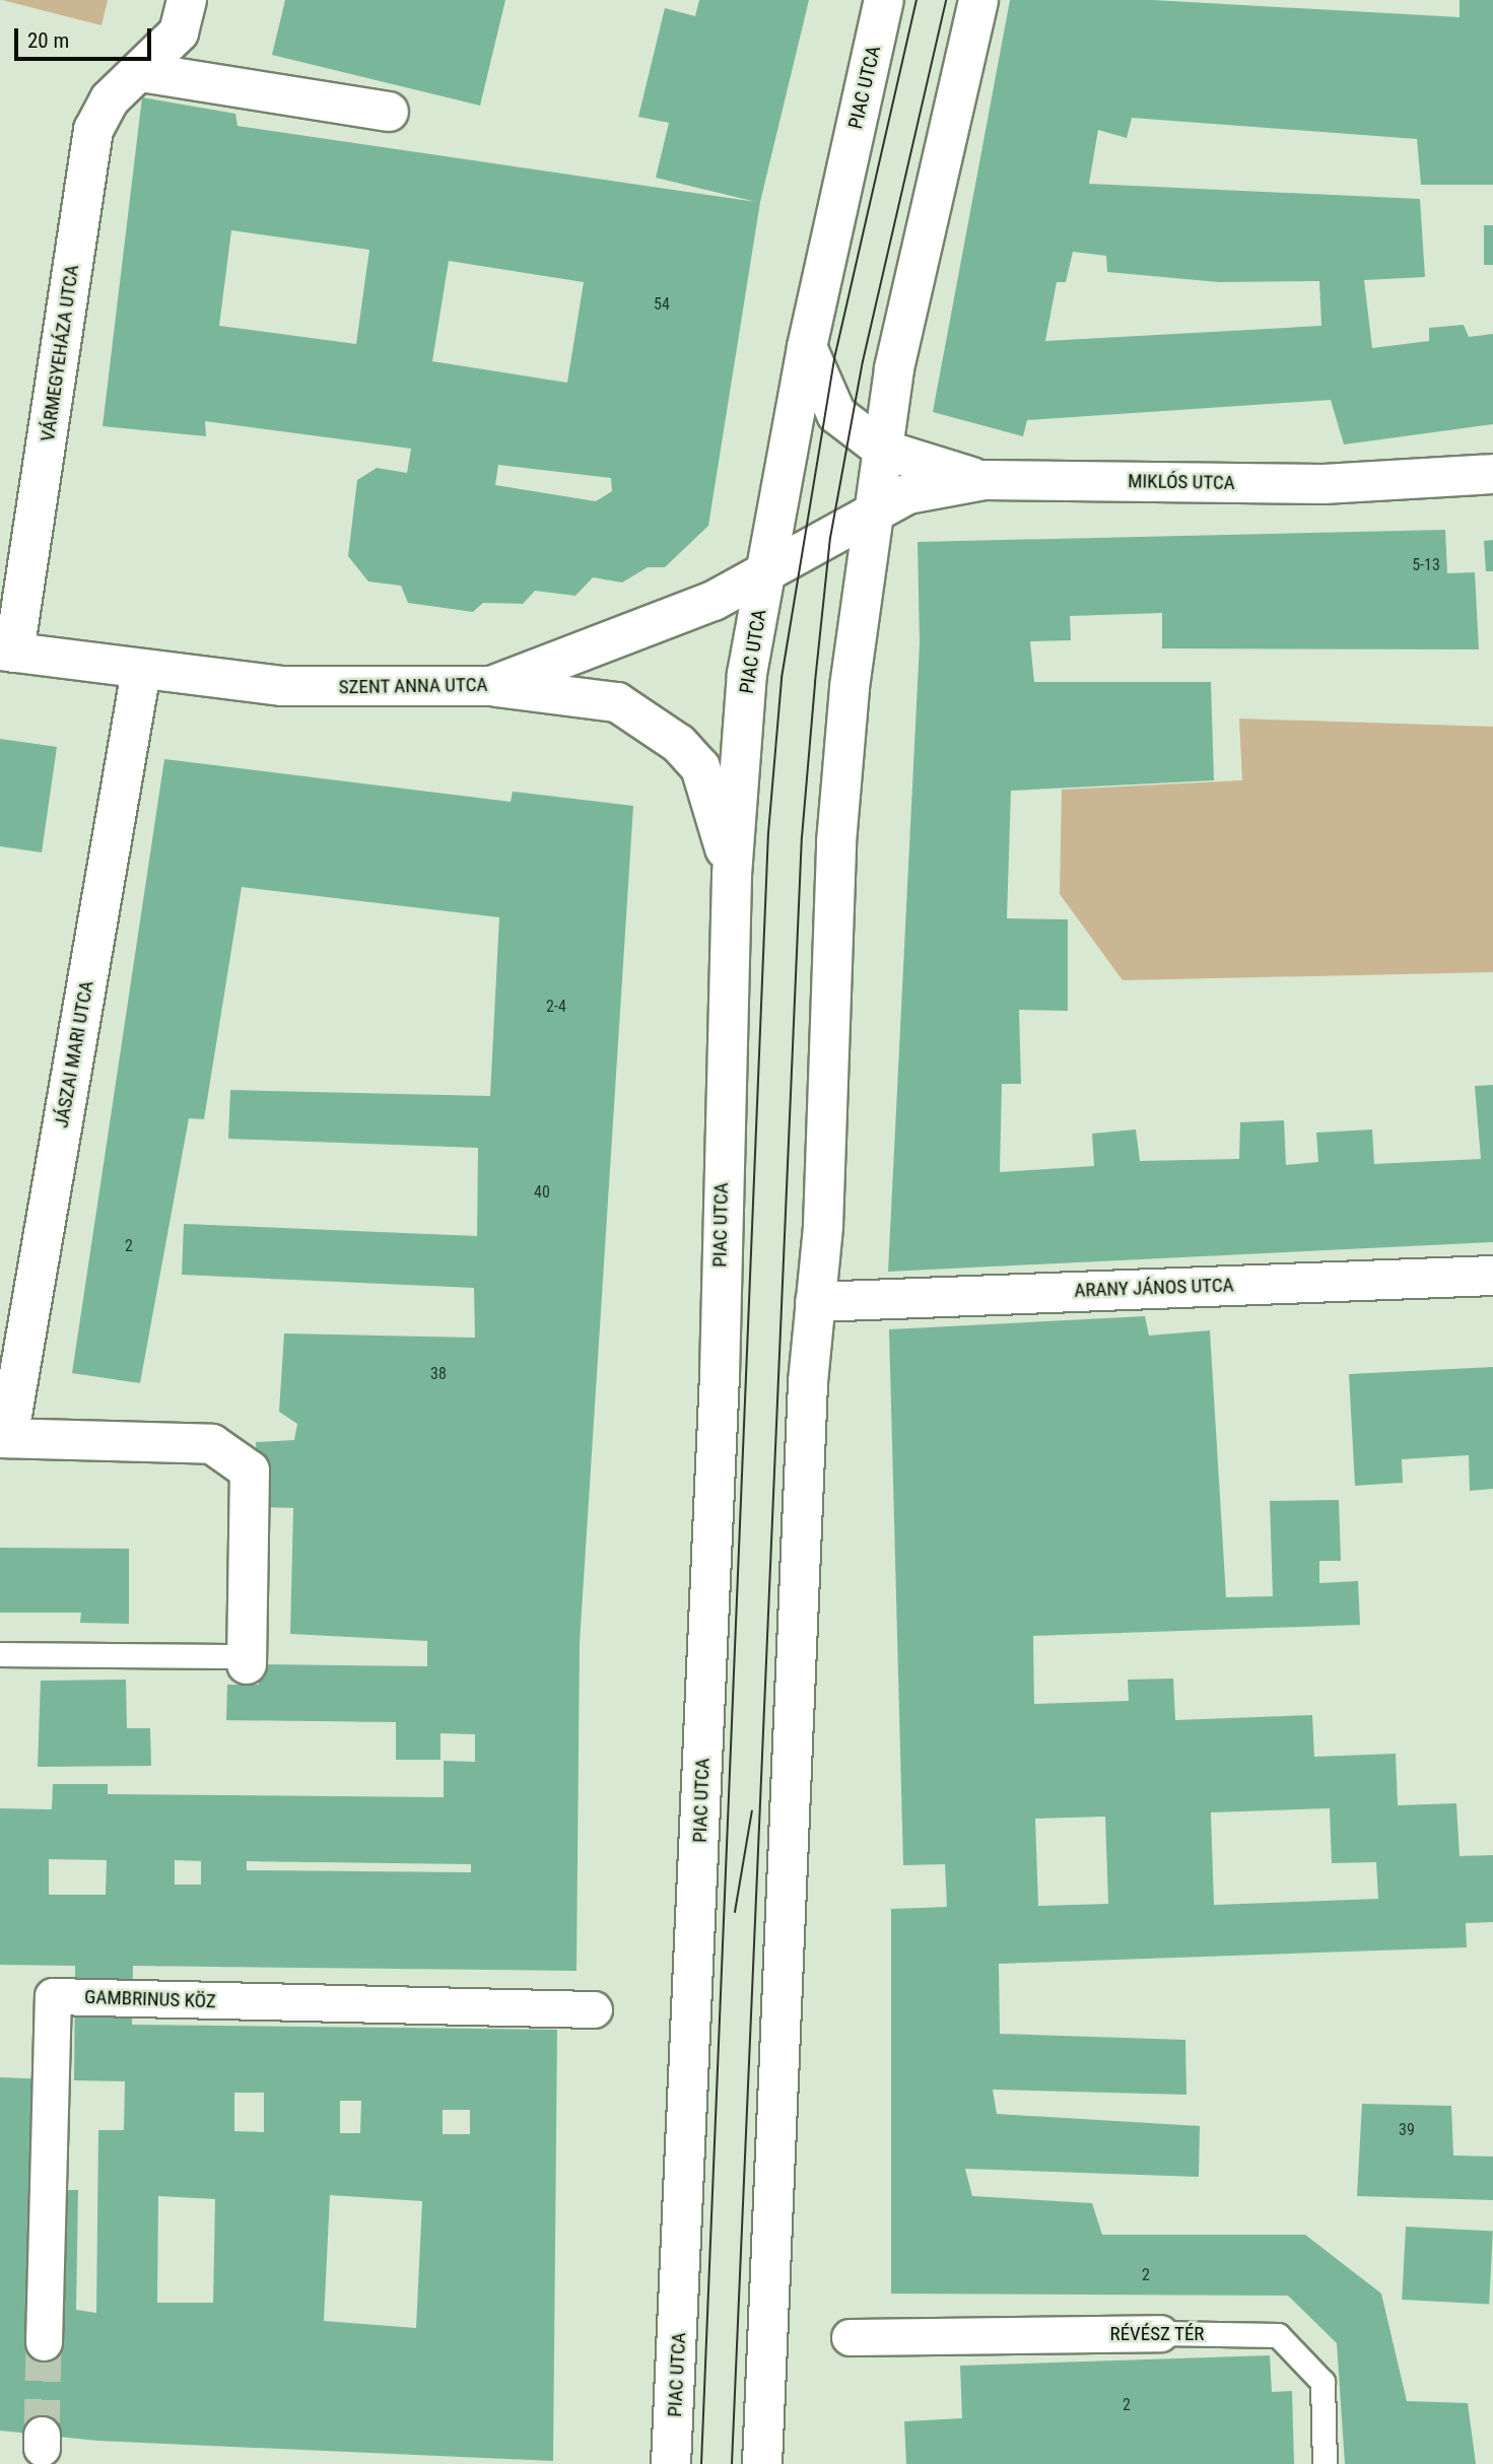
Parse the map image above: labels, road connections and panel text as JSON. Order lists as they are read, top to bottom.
{
  "streets": {
    "street": [
      "PIAC UTCA",
      "VÁRMEGYEHÁZA UTCA",
      "MIKLÓS UTCA",
      "SZENT ANNA UTCA",
      "JÁSZAI MARI UTCA",
      "ARANY JÁNOS UTCA",
      "GAMBRINUS KÖZ",
      "RÉVÉSZ TÉR"
    ]
  },
  "crossings": [
    ["PIAC UTCA", "SZENT ANNA UTCA"],
    ["VÁRMEGYEHÁZA UTCA", "SZENT ANNA UTCA"],
    ["MIKLÓS UTCA", "SZENT ANNA UTCA"],
    ["SZENT ANNA UTCA", "JÁSZAI MARI UTCA"]
  ],
  "house_numbers": [
    "54",
    "5-13",
    "2-4",
    "40",
    "2",
    "38",
    "39",
    "2",
    "2"
  ],
  "scale_bar": "20 m"
}
